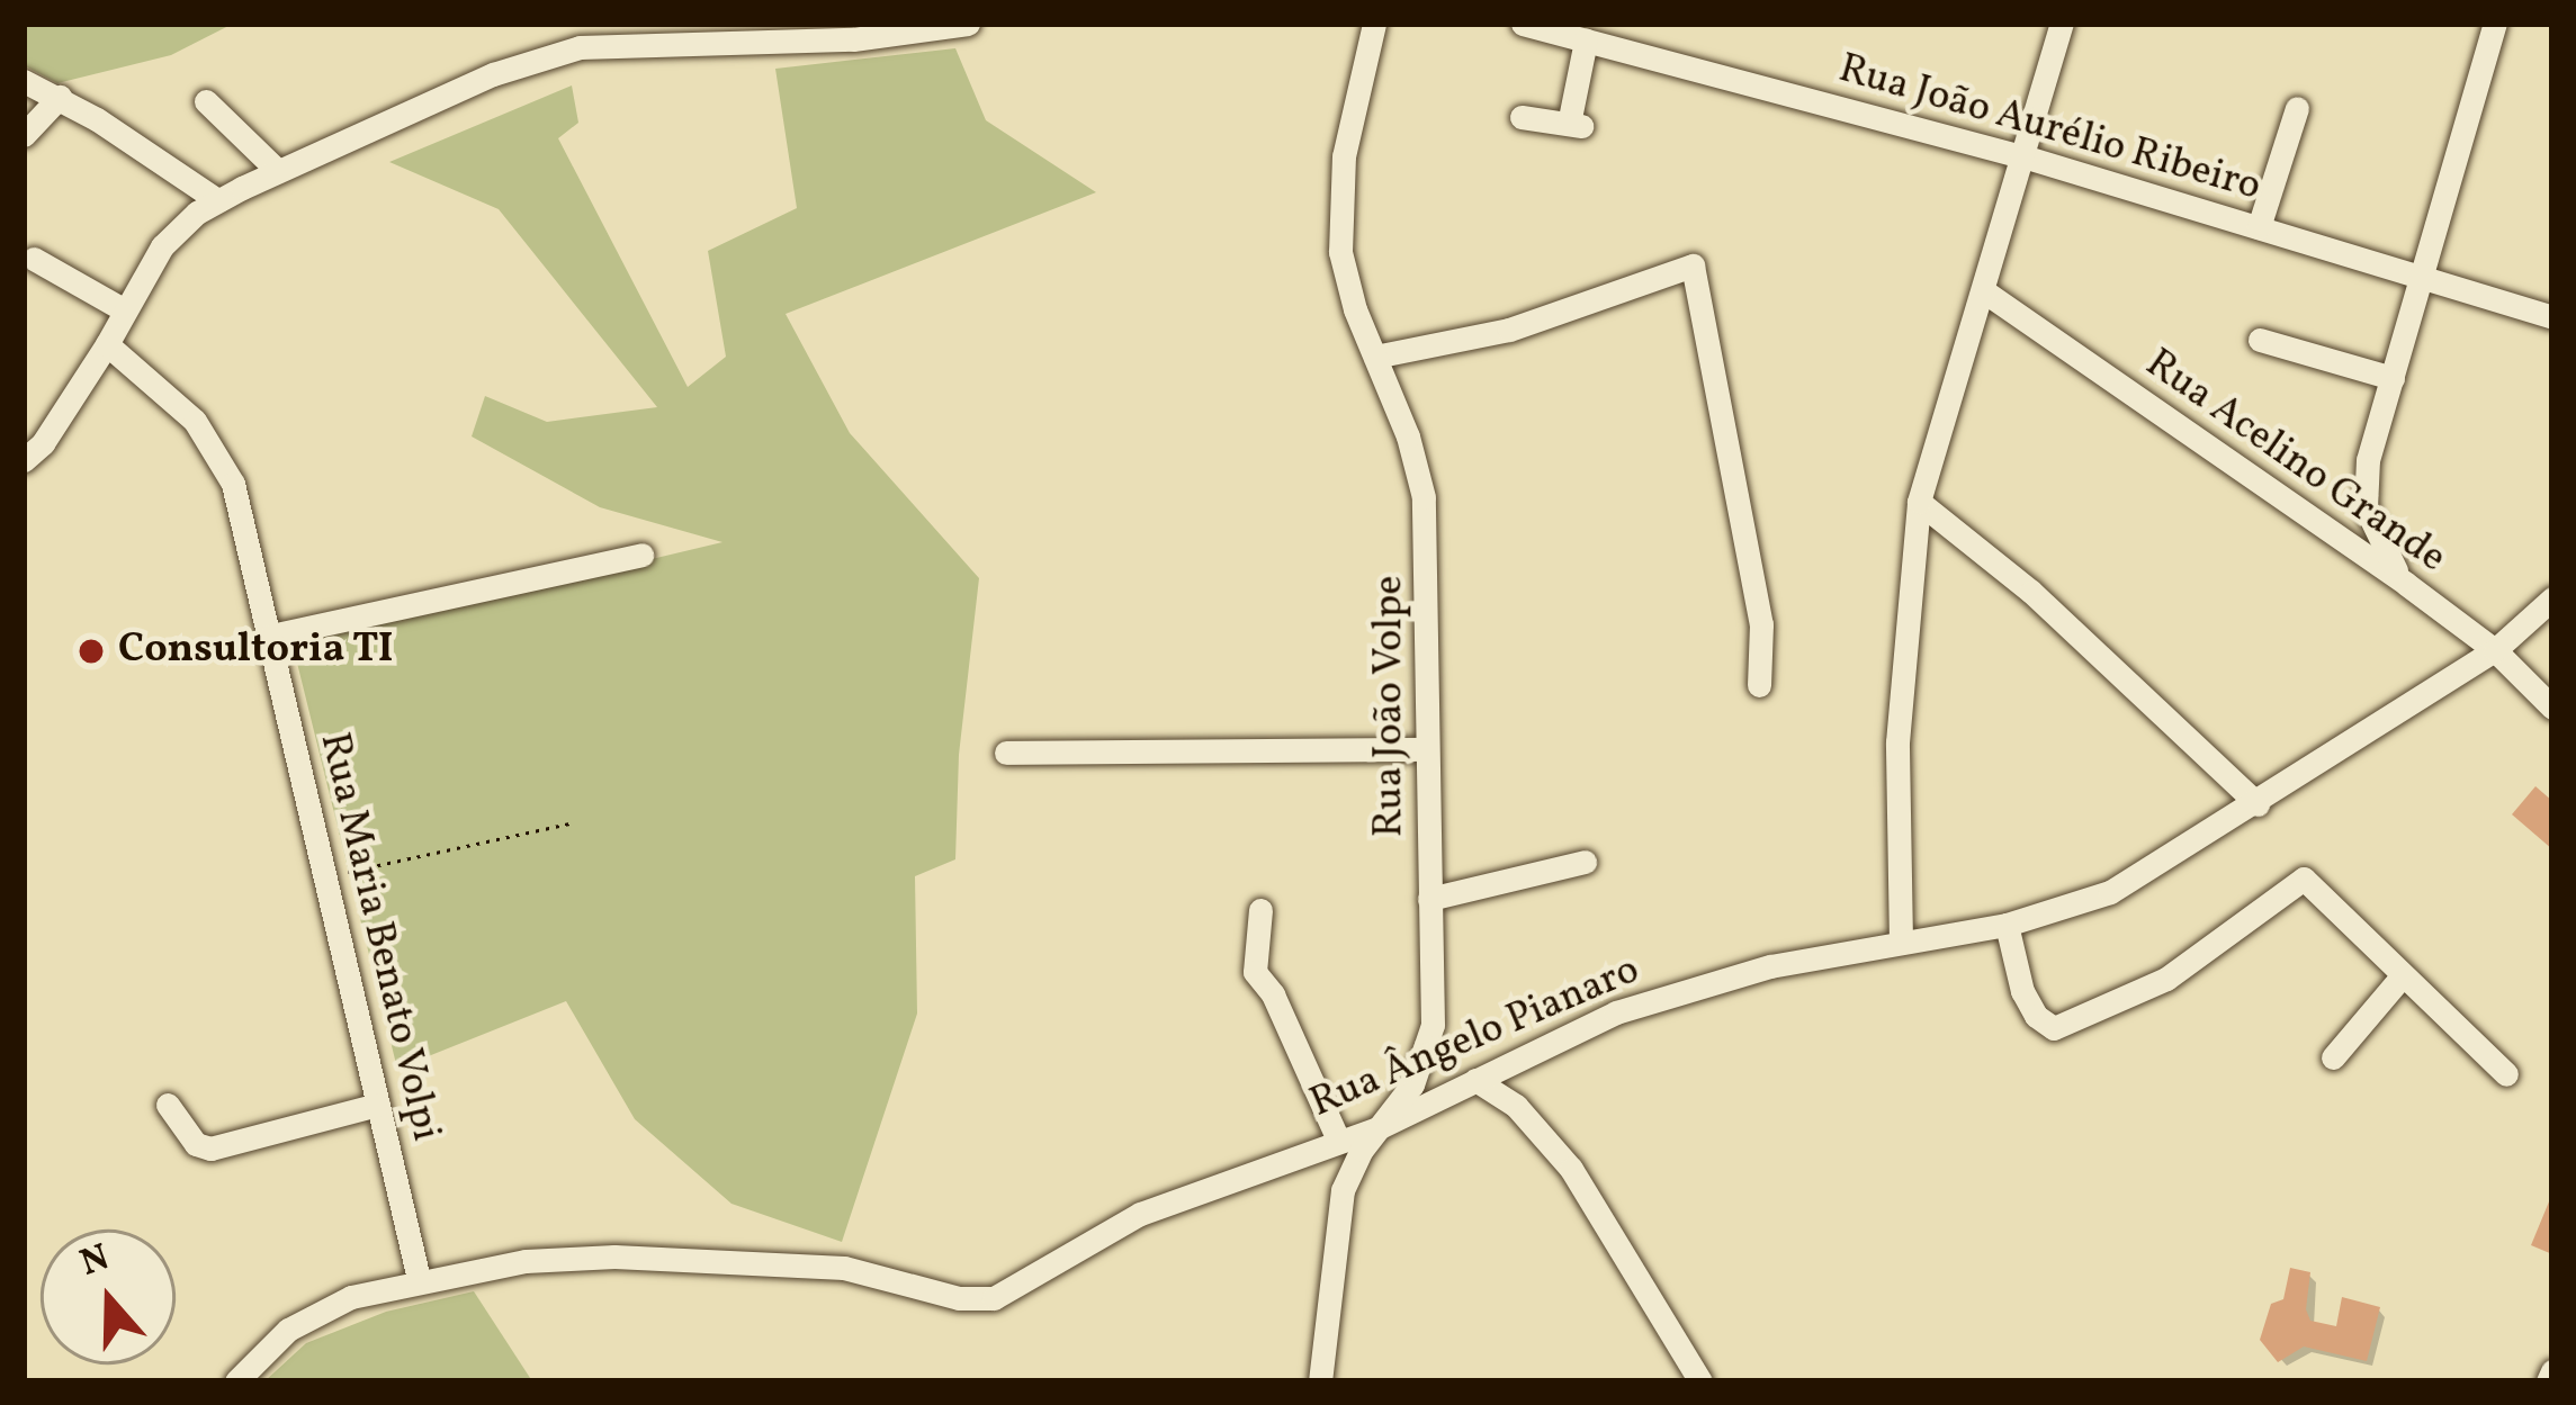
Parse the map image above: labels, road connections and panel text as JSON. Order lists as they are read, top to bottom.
{
  "streets": {
    "street": [
      "Rua João Aurélio Ribeiro",
      "Rua Acelino Grande",
      "Rua João Volpe",
      "Rua Maria Benato Volpi",
      "Rua Ângelo Pianaro"
    ]
  },
  "crossings": [
    ["Rua Acelino Grande", "Rua Ângelo Pianaro"],
    ["Rua João Volpe", "Rua Ângelo Pianaro"],
    ["Rua Maria Benato Volpi", "Rua Ângelo Pianaro"]
  ],
  "places": ["Consultoria TI"],
  "north": "top"
}
